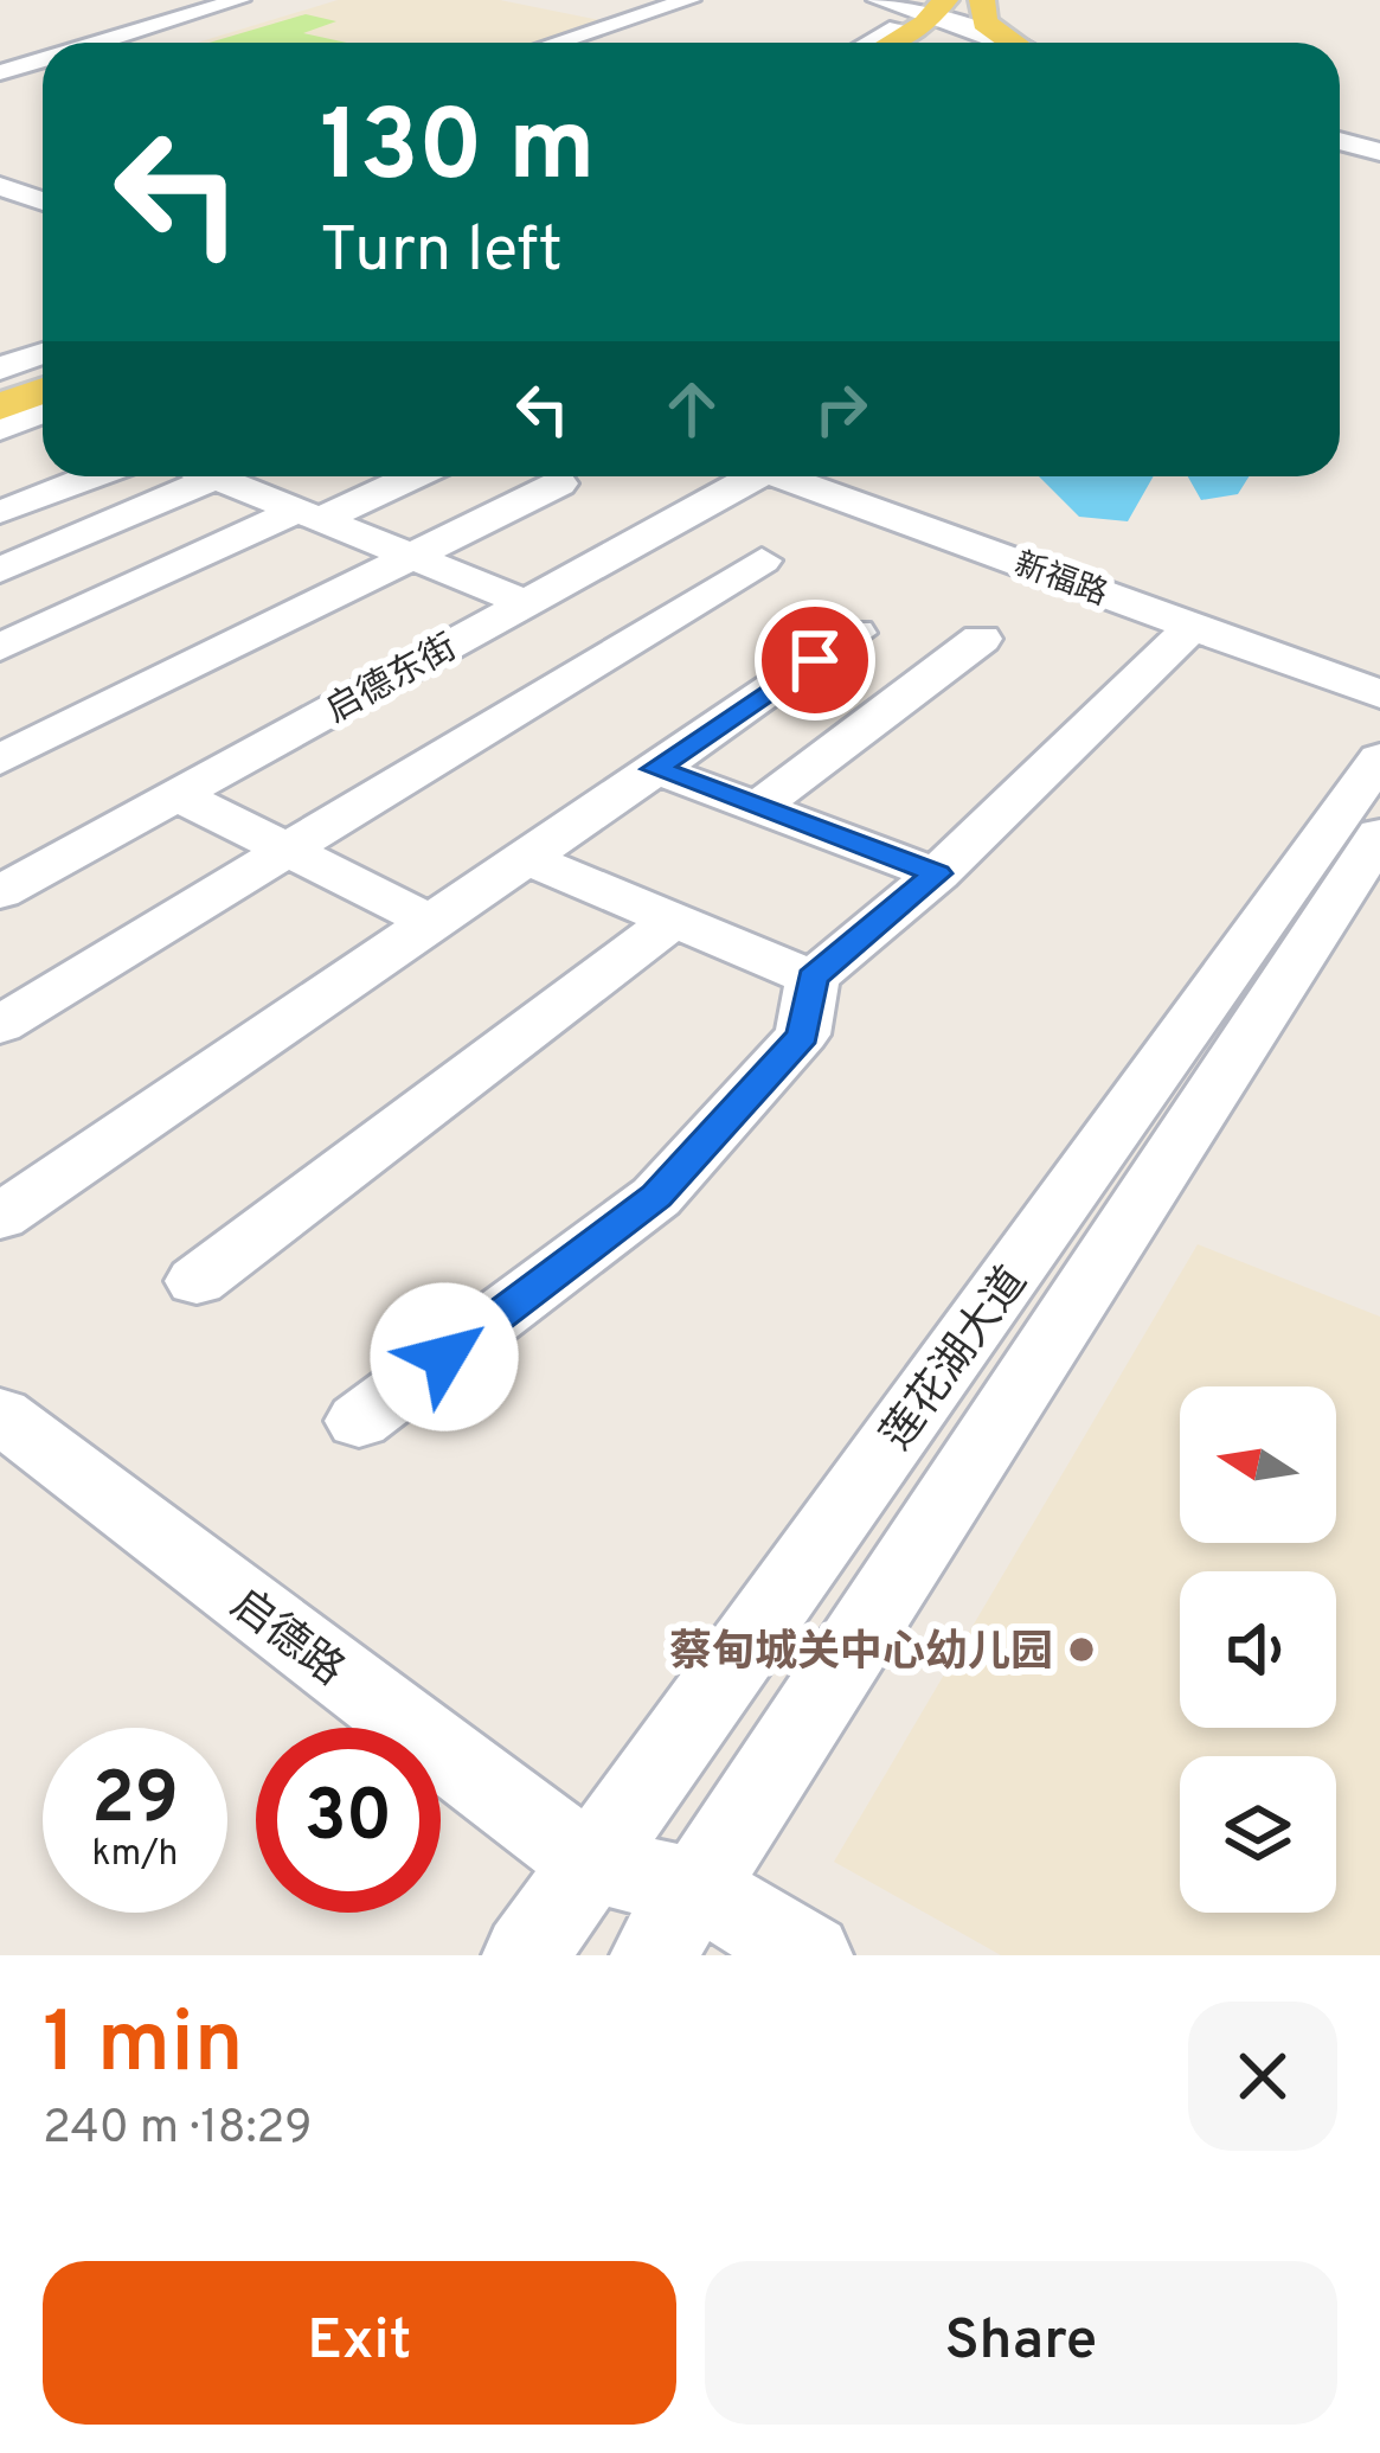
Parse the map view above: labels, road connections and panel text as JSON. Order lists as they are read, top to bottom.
{
  "streets": {
    "street": [
      "新福路",
      "启德东街",
      "莲花湖大道",
      "启德路"
    ]
  },
  "crossings": [
    ["莲花湖大道", "启德路"]
  ],
  "places": ["蔡甸城关中心幼儿园"],
  "north": "left",
  "page": {
    "turn": ["130 m", "Turn left"],
    "speed": "29 km/h",
    "limit": "30",
    "heading": ["1 min", "240 m · 18:29"],
    "buttons": ["Exit", "Share"]
  }
}
